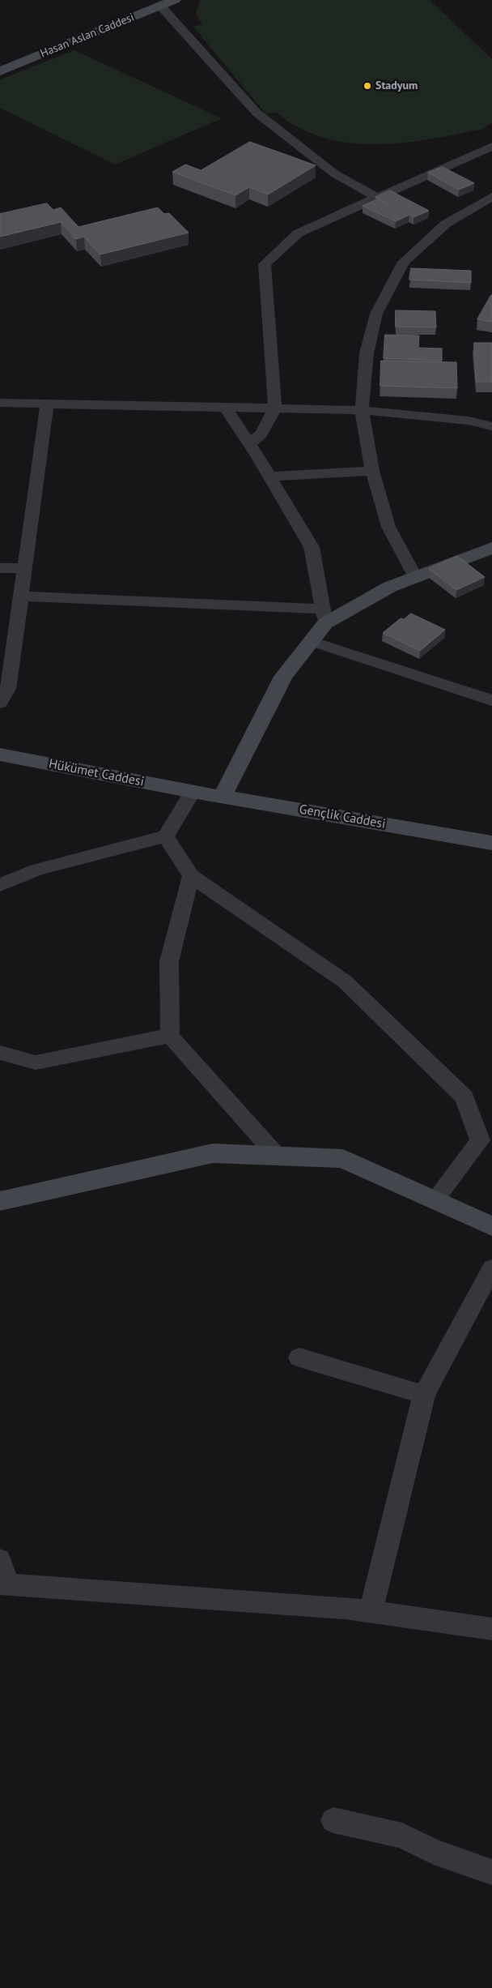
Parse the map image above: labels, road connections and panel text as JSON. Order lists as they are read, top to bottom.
{
  "streets": {
    "street": ["Hasan Aslan Caddesi", "Hükümet Caddesi", "Gençlik Caddesi"]
  },
  "crossings": [
    ["Hükümet Caddesi", "Gençlik Caddesi"]
  ],
  "places": ["Stadyum"]
}
